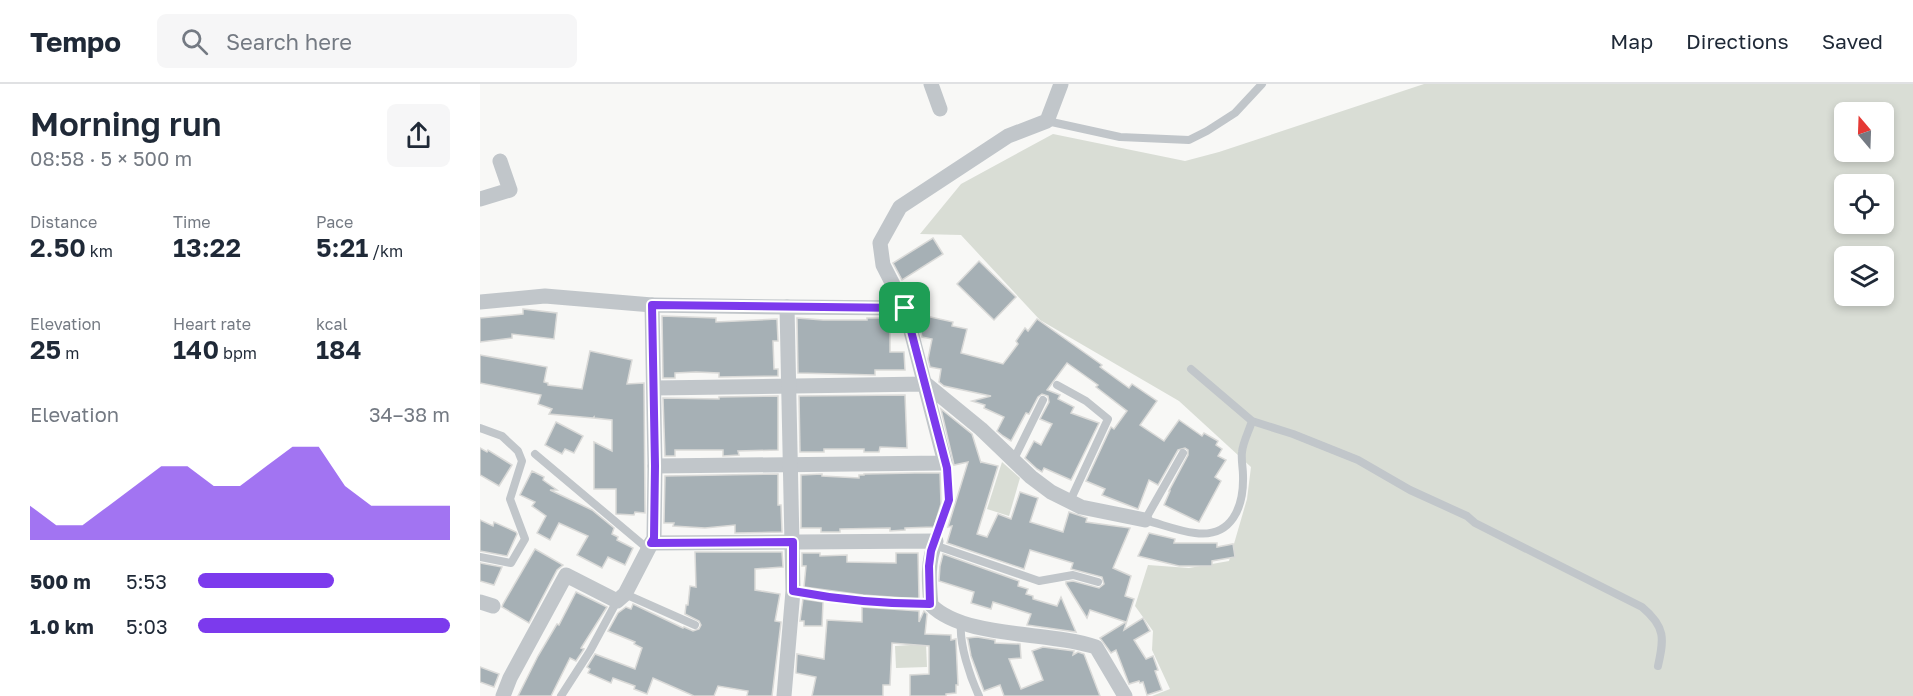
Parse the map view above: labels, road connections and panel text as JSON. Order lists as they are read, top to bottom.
{
  "north": "top",
  "page": {
    "header": "Tempo",
    "search": "Search here",
    "nav": ["Map", "Directions", "Saved"],
    "heading": ["Morning run", "08:58 · 5 × 500 m"],
    "stats": [
      ["Distance", "2.50 km"],
      ["Time", "13:22"],
      ["Pace", "5:21 /km"],
      ["Elevation", "25 m"],
      ["Heart rate", "140 bpm"],
      ["kcal", "184"]
    ],
    "chart": ["Elevation", "34–38 m"],
    "list": [
      {
        "name": "500 m",
        "note": "5:53"
      },
      {
        "name": "1.0 km",
        "note": "5:03"
      }
    ]
  }
}
